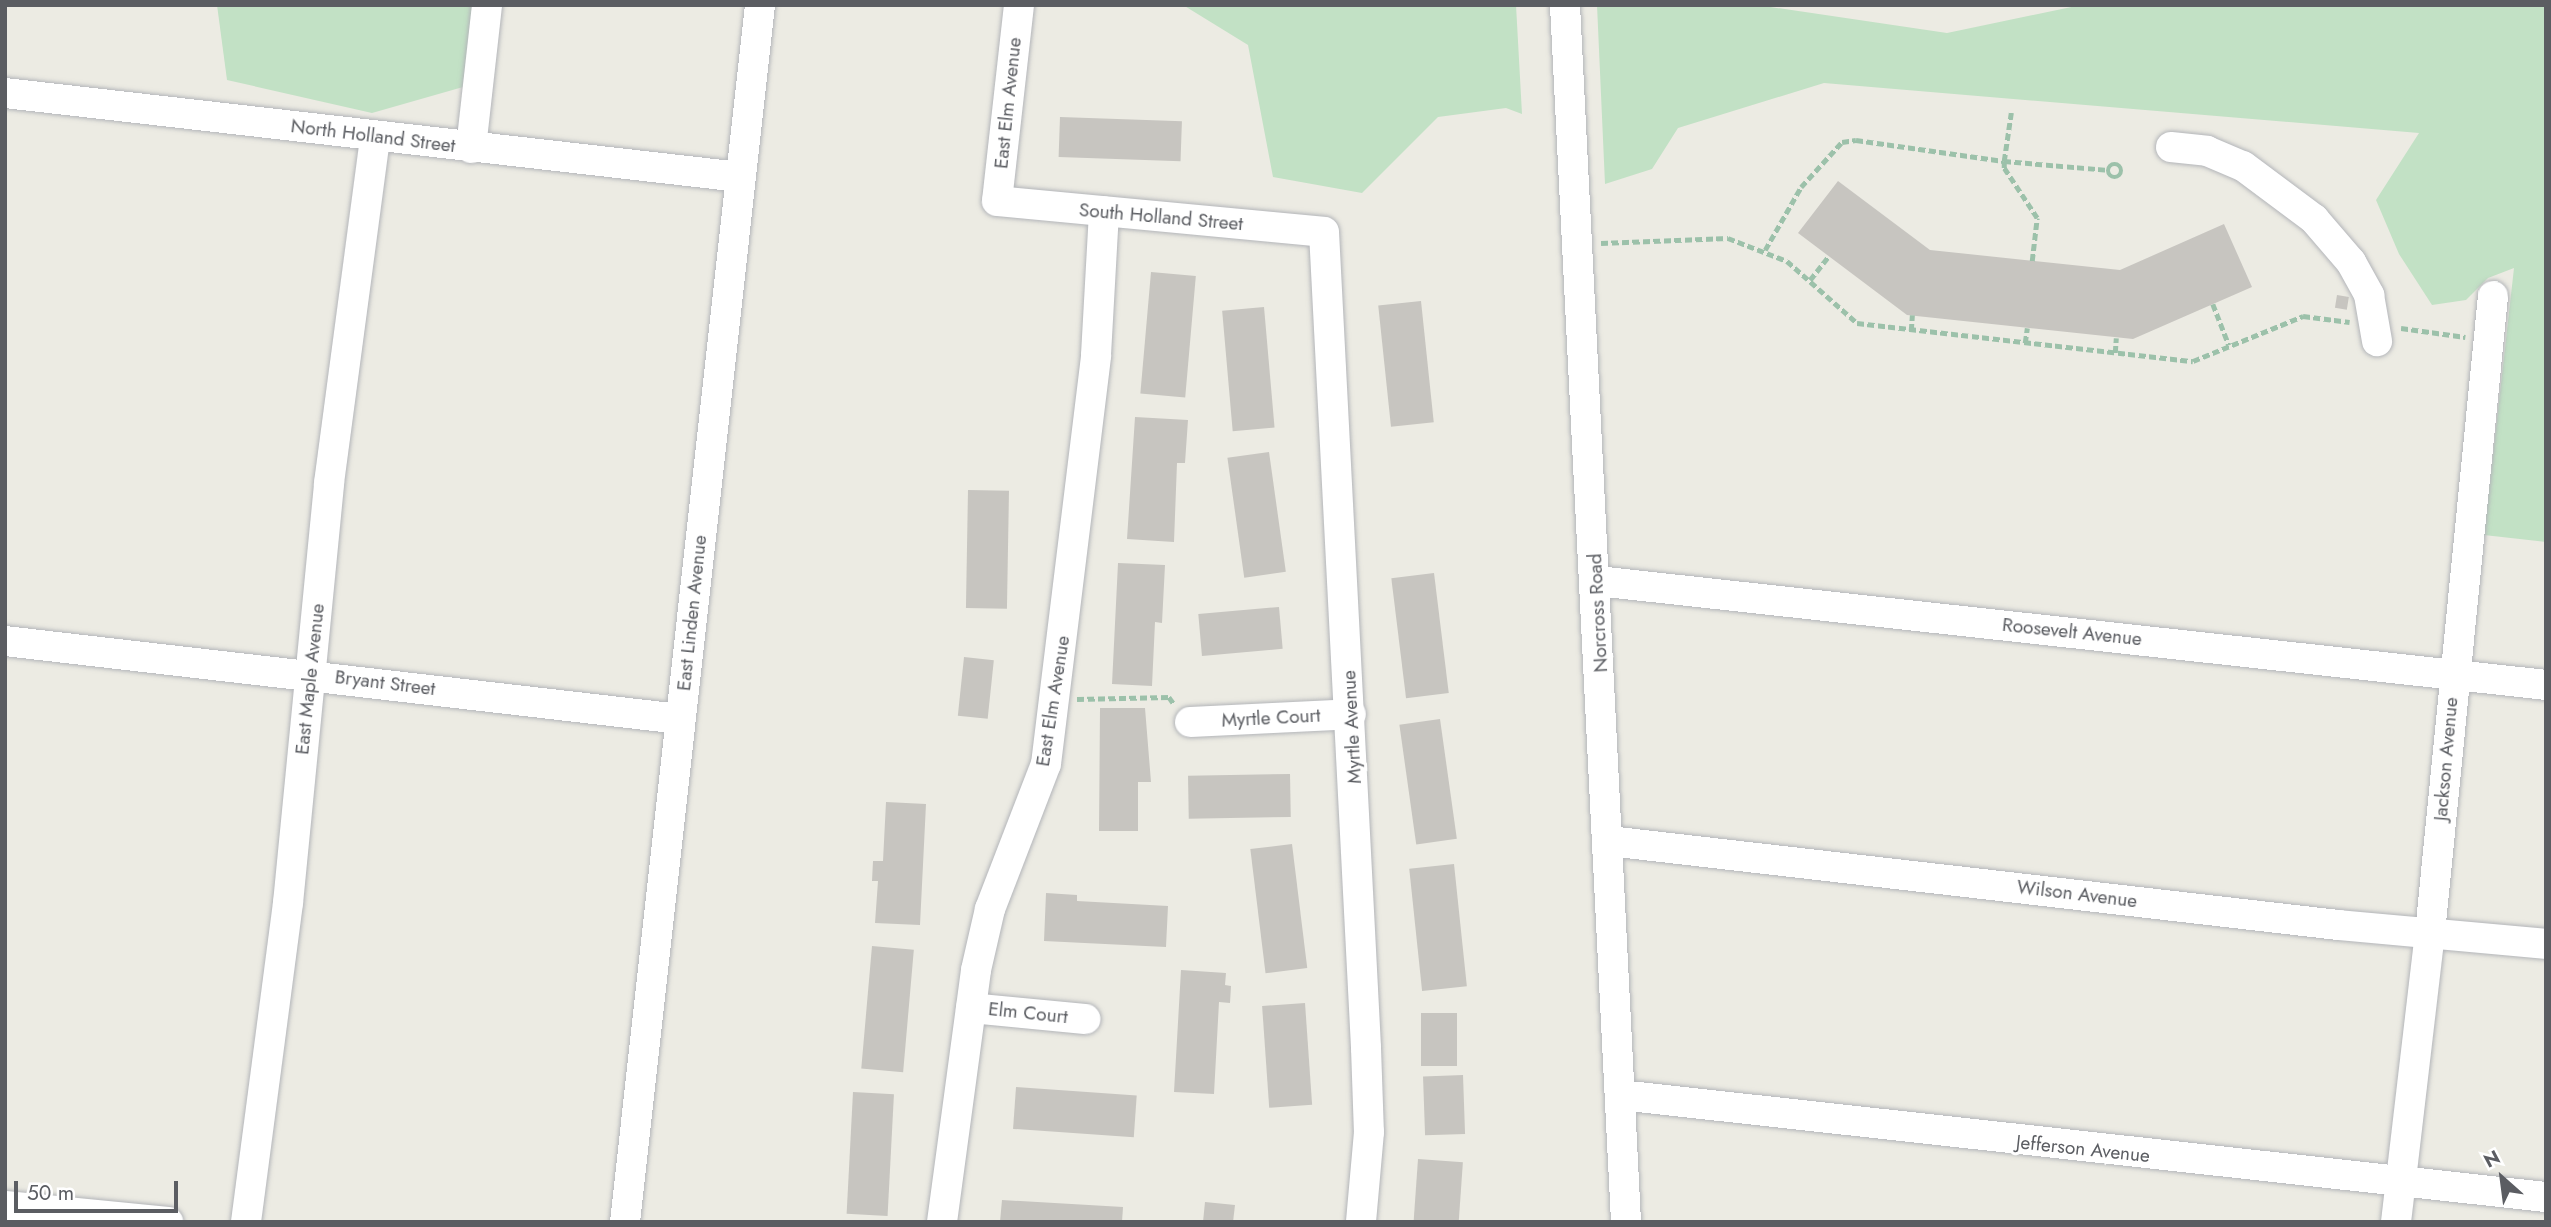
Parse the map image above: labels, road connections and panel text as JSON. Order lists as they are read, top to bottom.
{
  "streets": {
    "street": [
      "East Elm Avenue",
      "North Holland Street",
      "South Holland Street",
      "East Linden Avenue",
      "Norcross Road",
      "Roosevelt Avenue",
      "East Maple Avenue",
      "Bryant Street",
      "Myrtle Court",
      "Myrtle Avenue",
      "Jackson Avenue",
      "Wilson Avenue",
      "Elm Court",
      "Jefferson Avenue"
    ]
  },
  "crossings": [
    ["East Elm Avenue", "South Holland Street"],
    ["East Elm Avenue", "Elm Court"],
    ["North Holland Street", "East Linden Avenue"],
    ["North Holland Street", "East Maple Avenue"],
    ["South Holland Street", "Myrtle Avenue"],
    ["East Linden Avenue", "Bryant Street"],
    ["Norcross Road", "Roosevelt Avenue"],
    ["Norcross Road", "Wilson Avenue"],
    ["Norcross Road", "Jefferson Avenue"],
    ["Roosevelt Avenue", "Jackson Avenue"],
    ["East Maple Avenue", "Bryant Street"],
    ["Myrtle Court", "Myrtle Avenue"],
    ["Jackson Avenue", "Wilson Avenue"],
    ["Jackson Avenue", "Jefferson Avenue"]
  ],
  "scale_bar": "50 m",
  "north": "top left"
}
